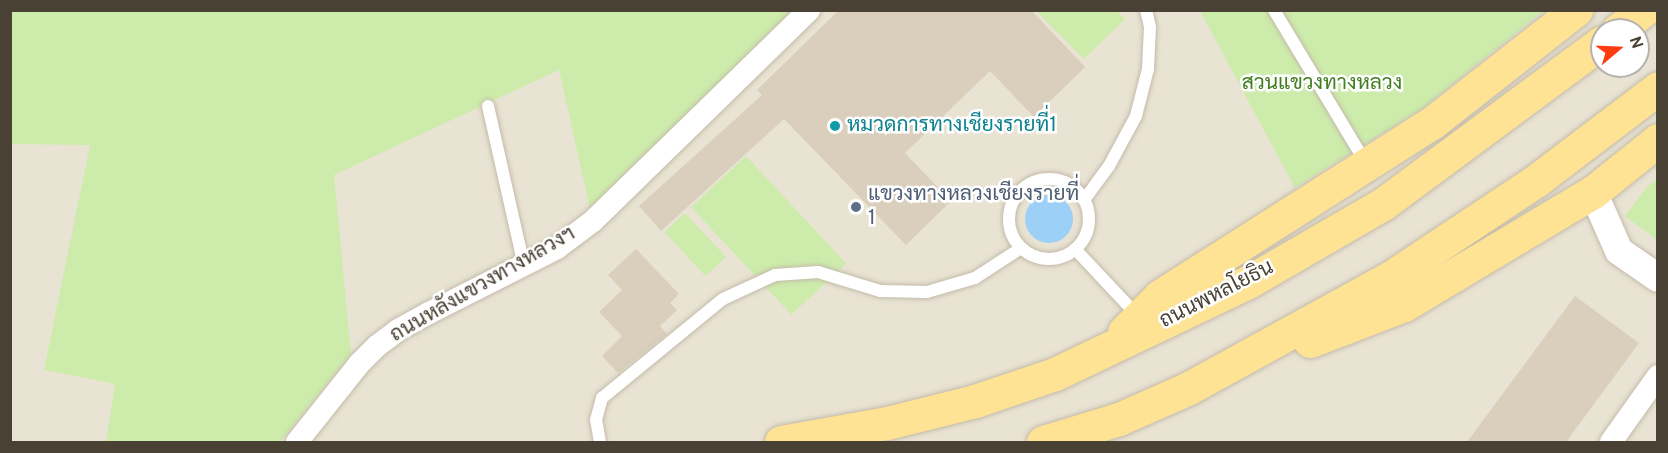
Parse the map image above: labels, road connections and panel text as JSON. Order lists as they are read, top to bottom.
{
  "streets": {
    "main road": ["ถนนพหลโยธิน"],
    "street": ["ถนนหลังแขวงทางหลวงฯ"]
  },
  "parks": ["สวนแขวงทางหลวง"],
  "places": ["หมวดการทางเชียงรายที่1", "แขวงทางหลวงเชียงรายที่ 1"],
  "north": "right"
}
